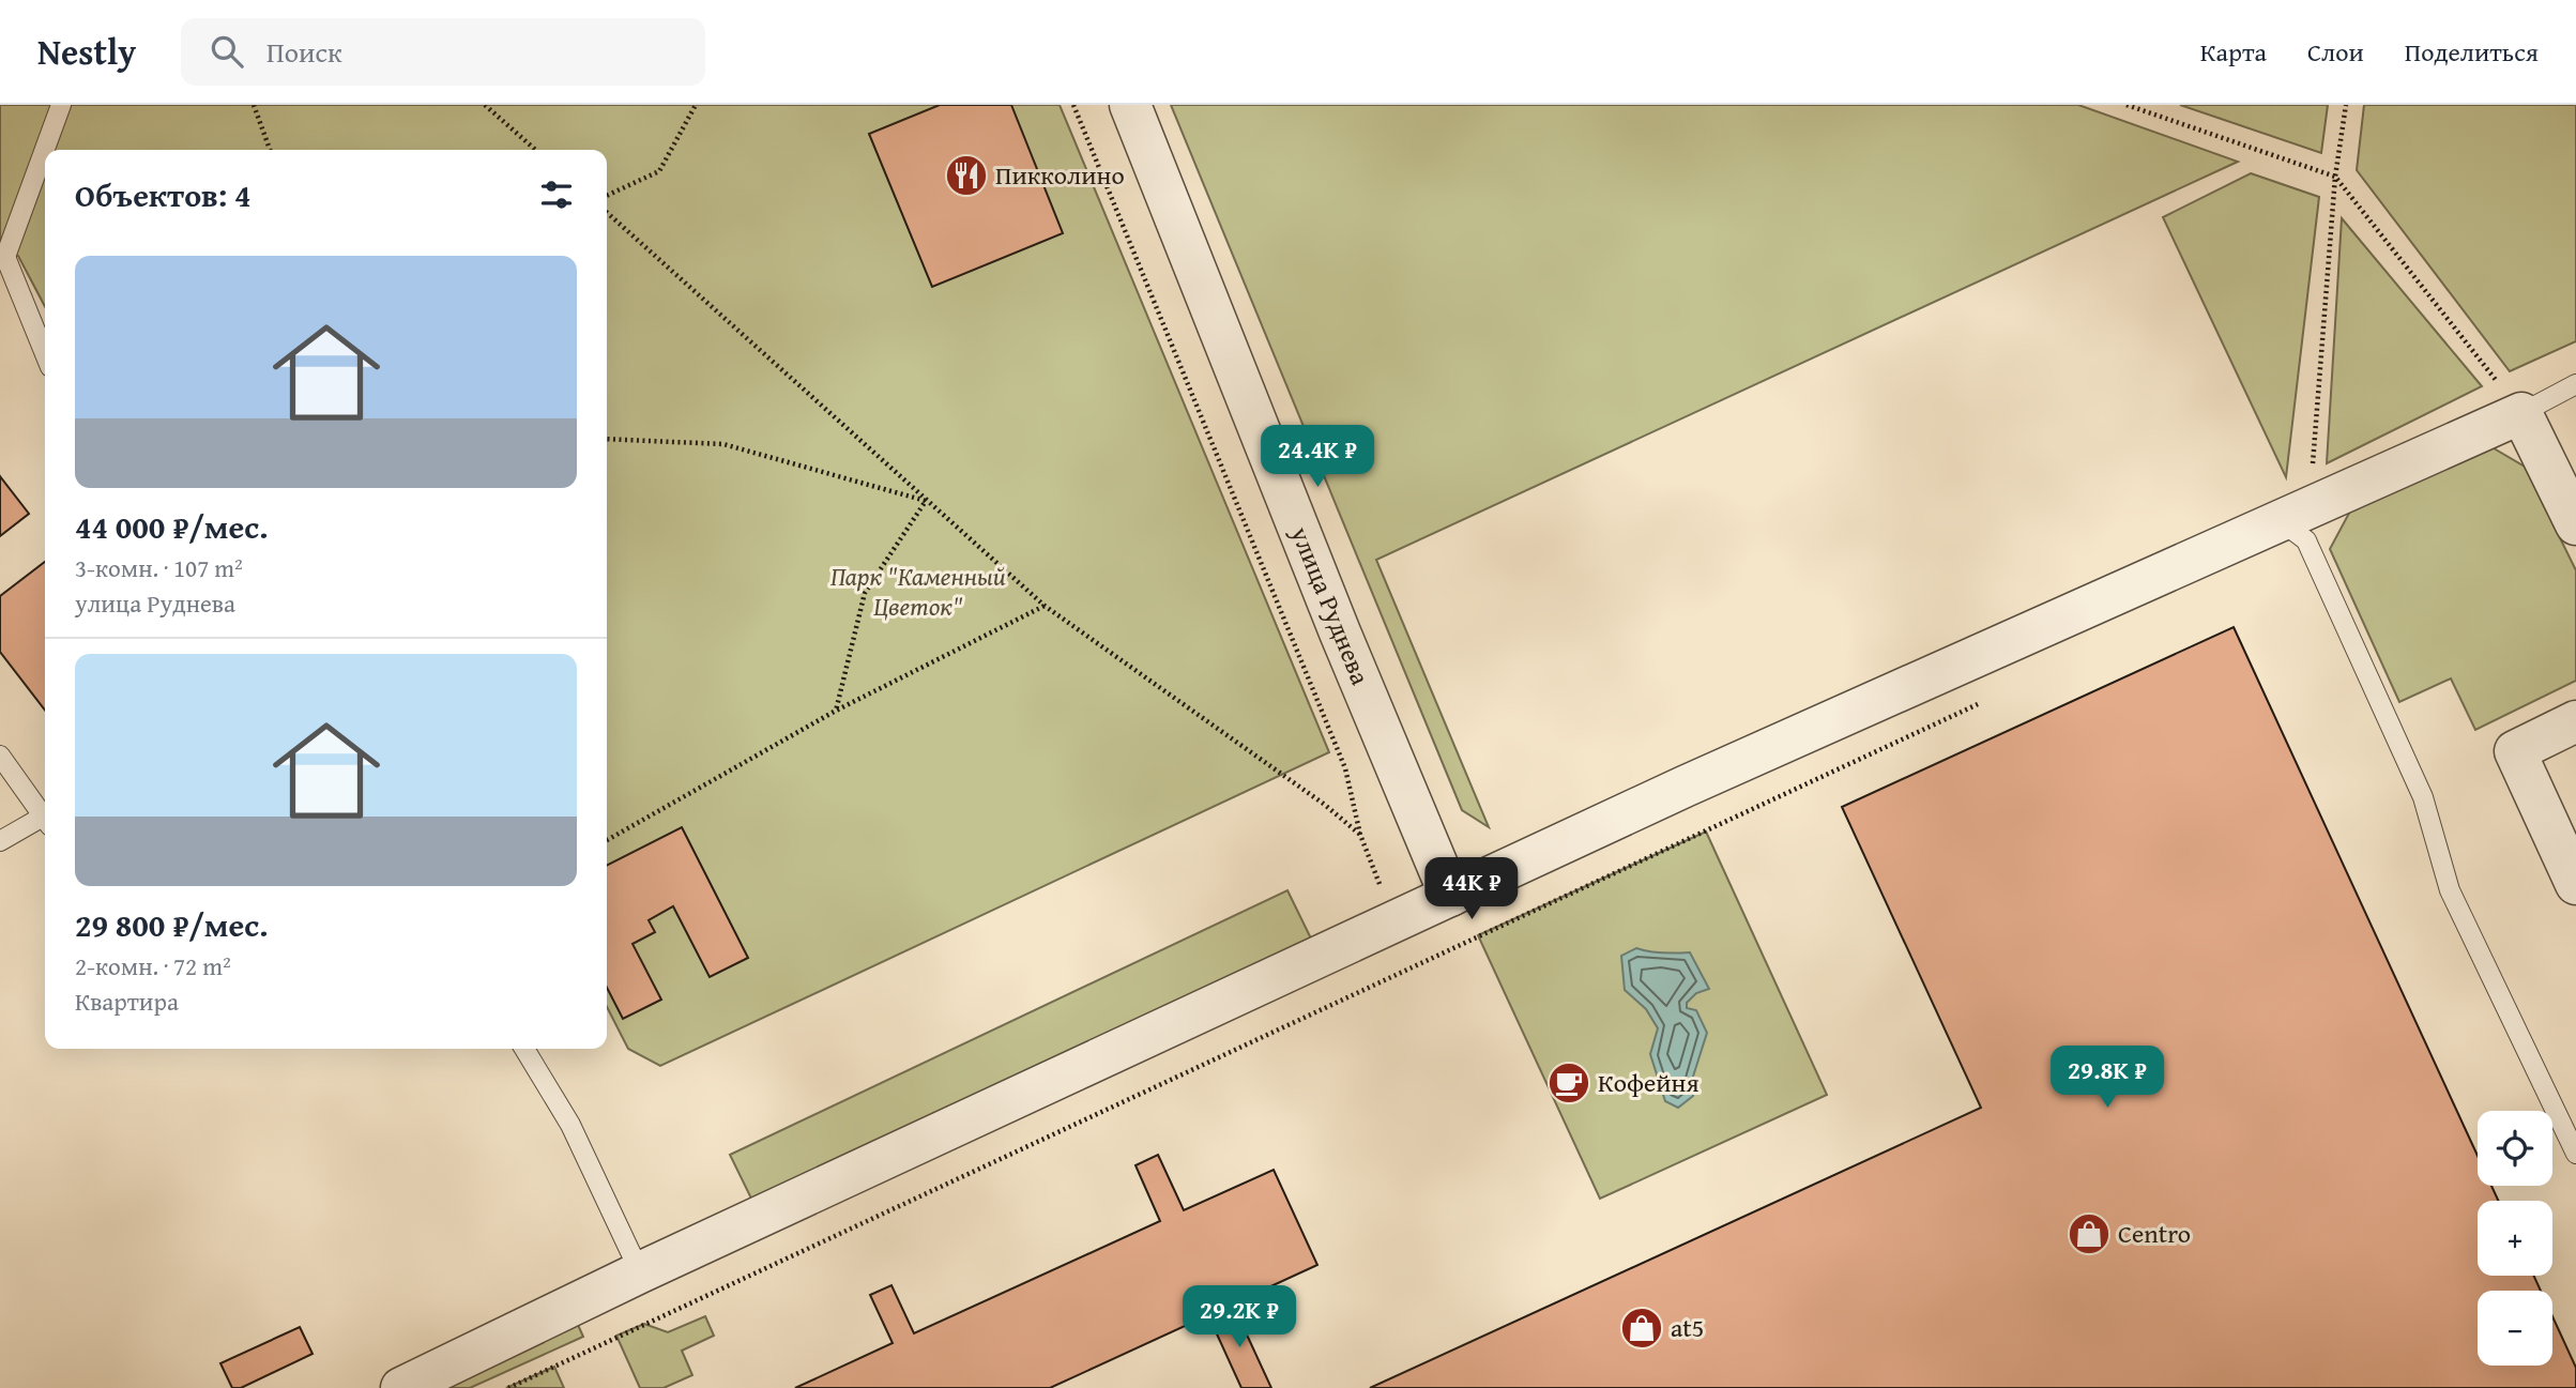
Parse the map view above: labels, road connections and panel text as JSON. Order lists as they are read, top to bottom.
{
  "streets": {
    "street": ["улица Руднева"]
  },
  "parks": ["Парк \"Каменный Цветок\""],
  "places": {
    "restaurant": ["Пикколино"],
    "cafe": ["Кофейня"],
    "shop": ["Centro", "at5"]
  },
  "page": {
    "header": "Nestly",
    "search": "Поиск",
    "nav": ["Карта", "Слои", "Поделиться"],
    "heading": "Объектов: 4",
    "list": [
      {
        "name": "44 000 ₽/мес.",
        "note": "3-комн. · 107 m² · улица Руднева"
      },
      {
        "name": "29 800 ₽/мес.",
        "note": "2-комн. · 72 m² · Квартира"
      }
    ],
    "price": [
      "24.4K ₽",
      "44K ₽",
      "29.8K ₽",
      "29.2K ₽"
    ],
    "map_buttons": ["+", "−"]
  }
}
